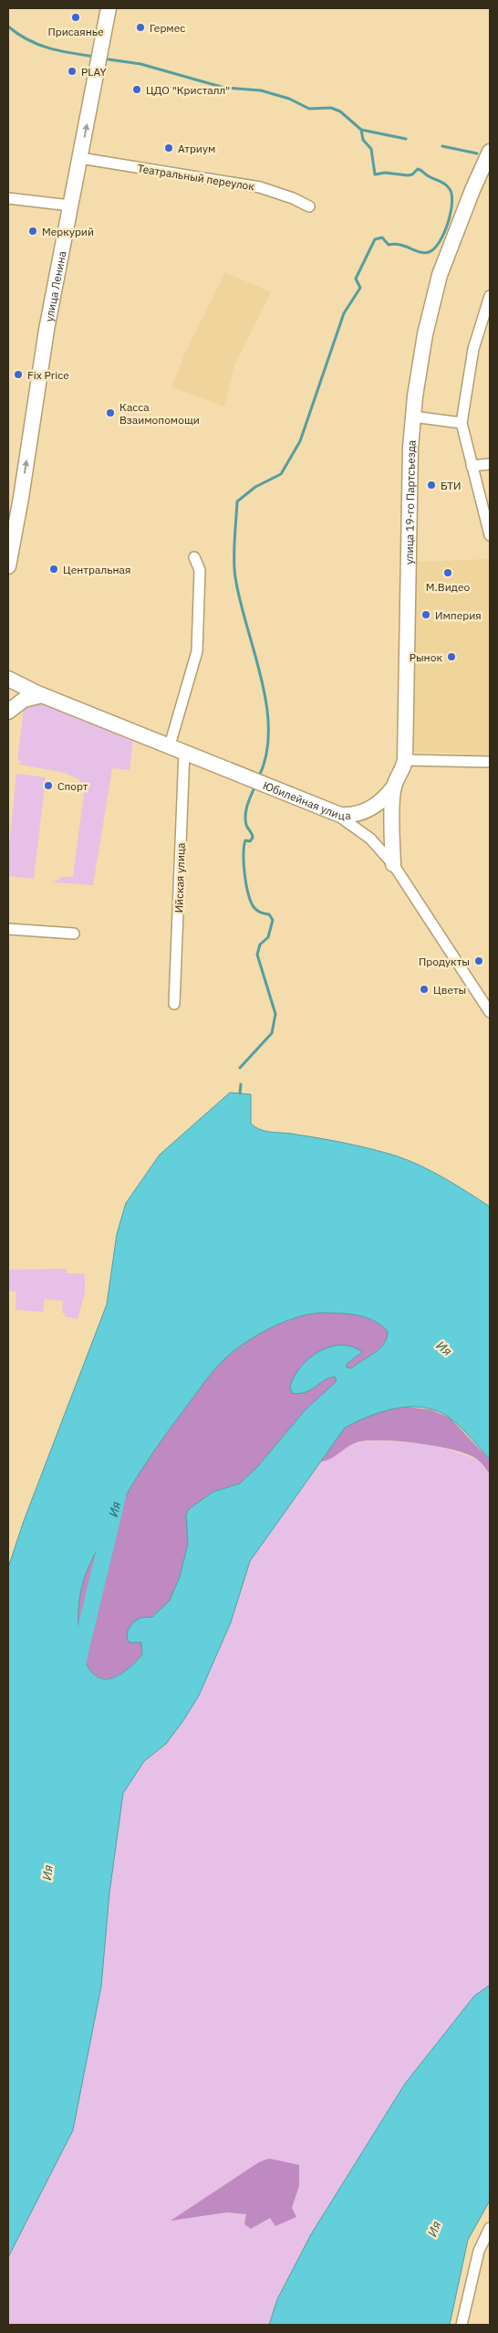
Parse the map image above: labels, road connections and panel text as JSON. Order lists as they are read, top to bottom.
{
  "streets": {
    "street": [
      "Театральный переулок",
      "улица Ленина",
      "улица 19-го Партсъезда",
      "Юбилейная улица",
      "Ийская улица"
    ]
  },
  "crossings": [
    ["Театральный переулок", "улица Ленина"],
    ["улица 19-го Партсъезда", "Юбилейная улица"],
    ["Юбилейная улица", "Ийская улица"]
  ],
  "one_way": ["улица Ленина"],
  "water": ["Ия"],
  "places": [
    "Присаянье",
    "Гермес",
    "PLAY",
    "ЦДО \"Кристалл\"",
    "Атриум",
    "Меркурий",
    "Fix Price",
    "Касса Взаимопомощи",
    "БТИ",
    "Центральная",
    "М.Видео",
    "Империя",
    "Рынок",
    "Спорт",
    "Продукты",
    "Цветы"
  ]
}
